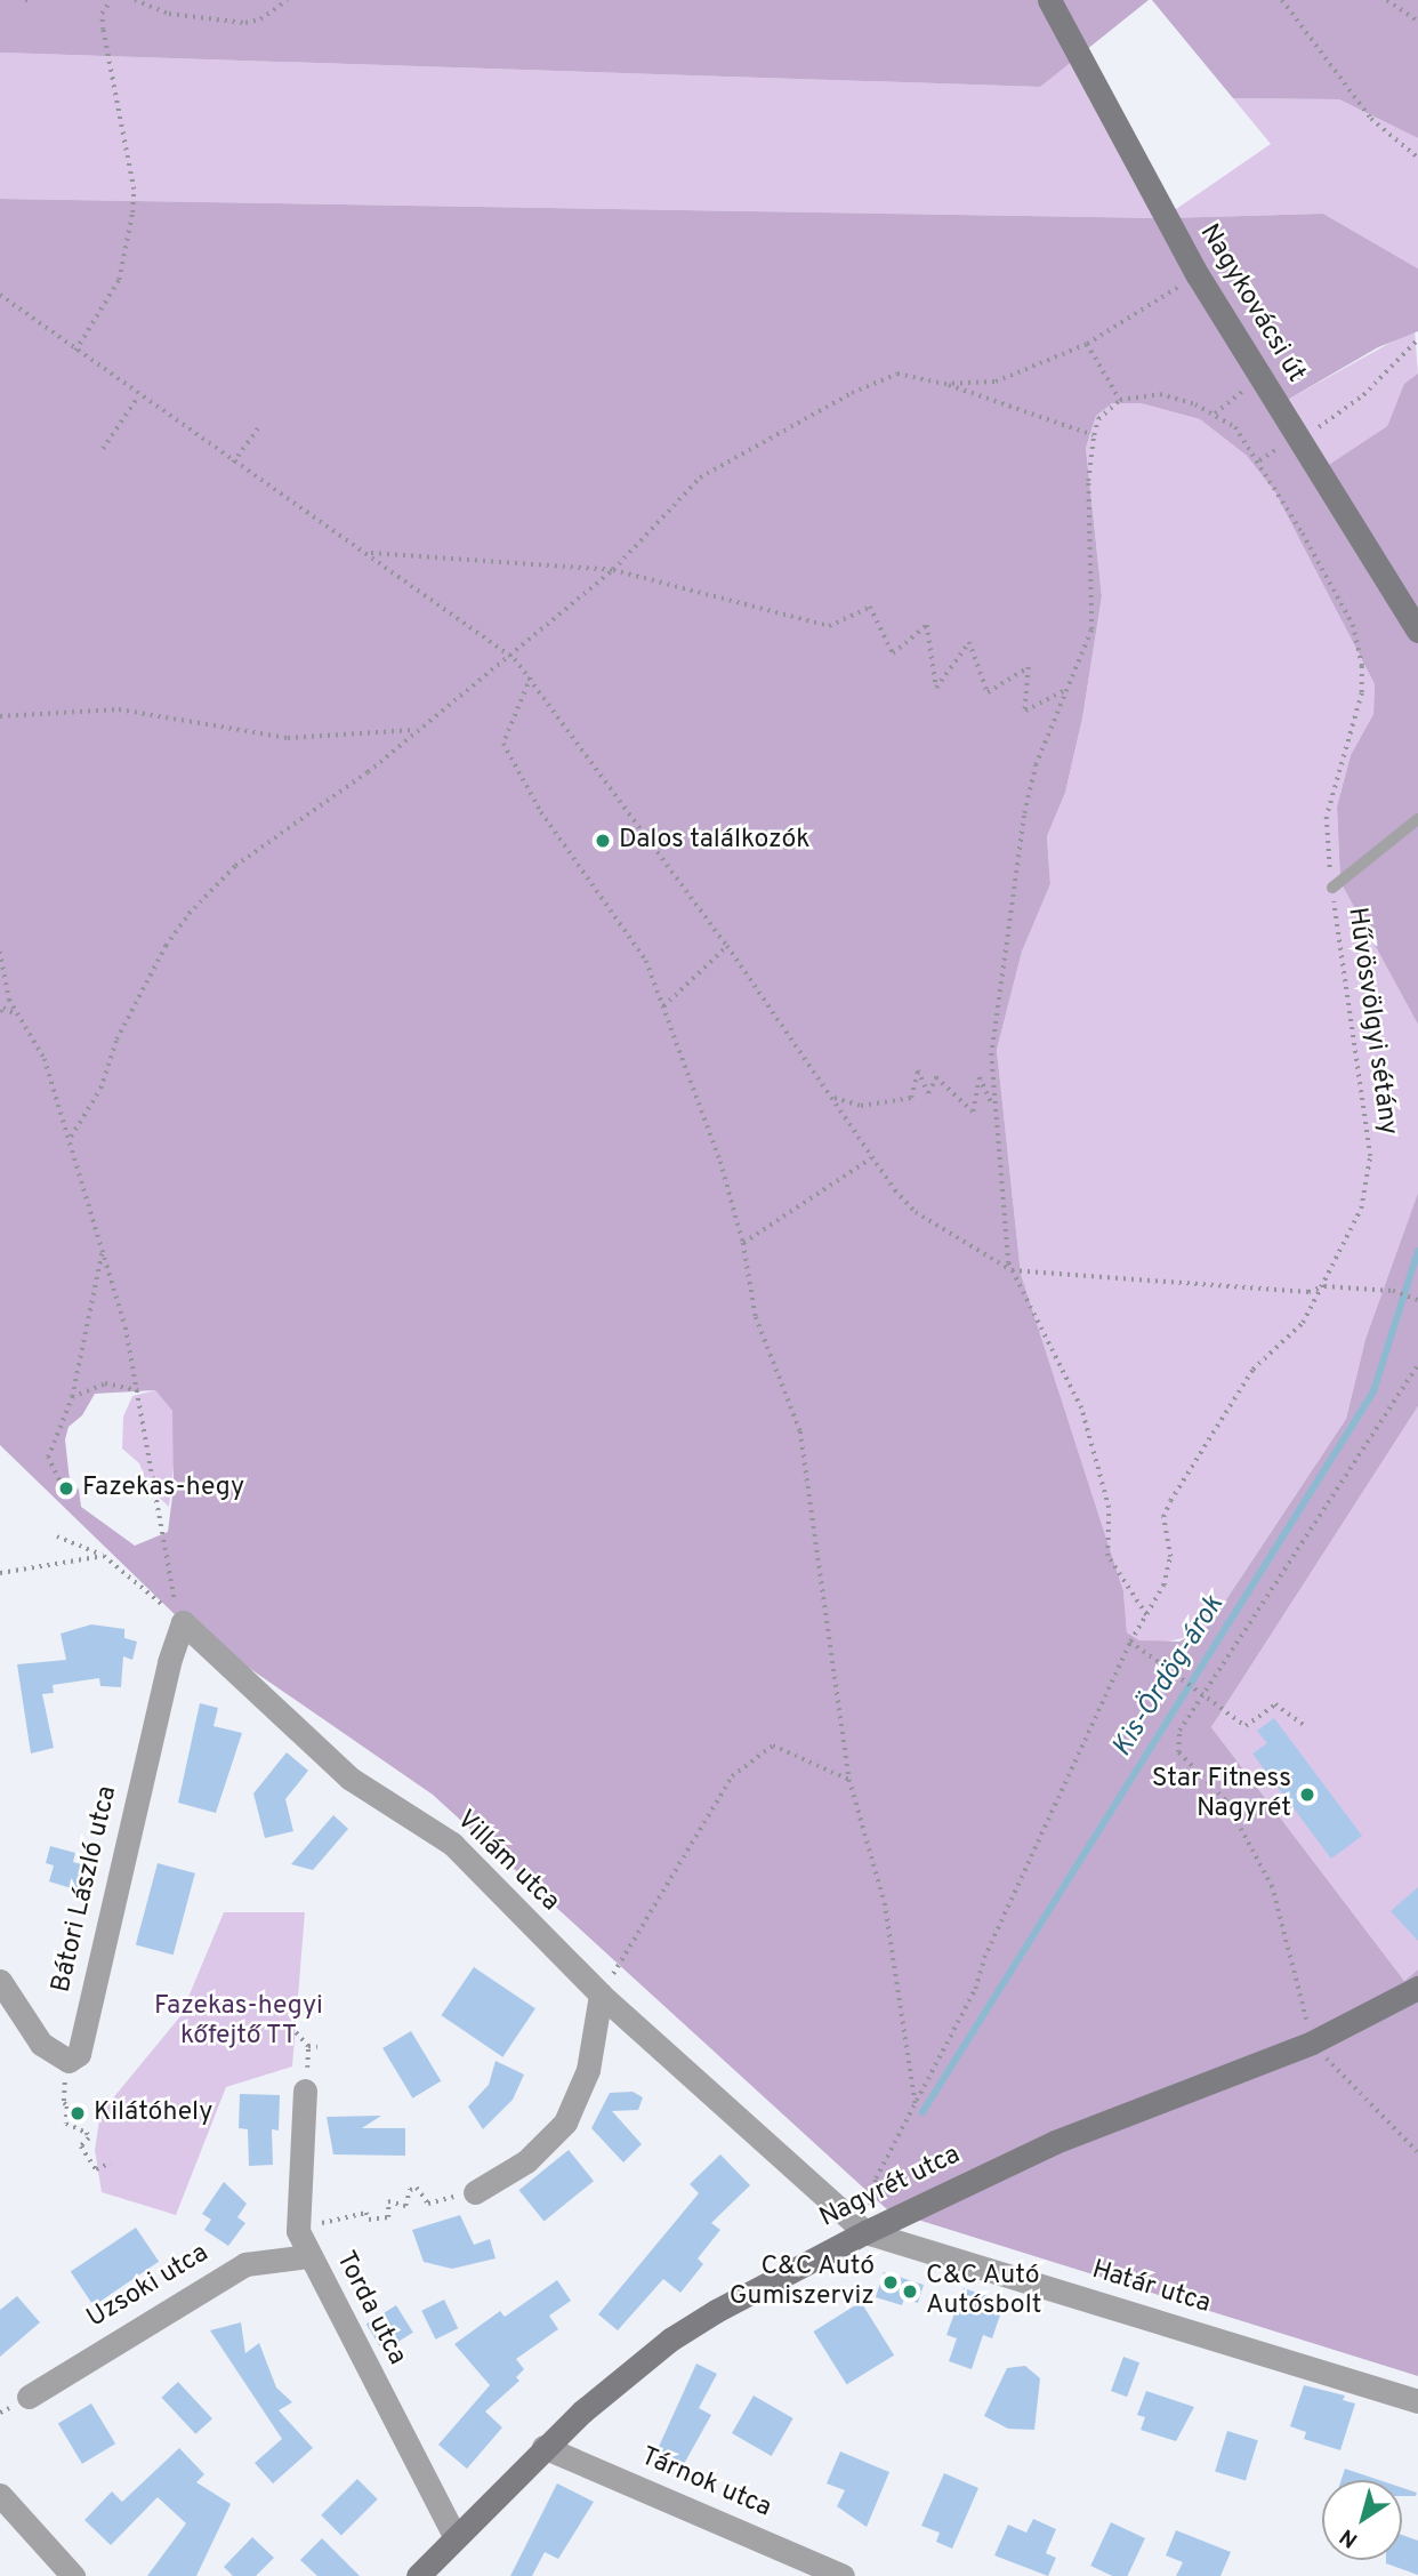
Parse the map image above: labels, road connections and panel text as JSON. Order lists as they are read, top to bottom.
{
  "streets": {
    "street": [
      "Nagykovácsi út",
      "Villám utca",
      "Bátori László utca",
      "Nagyrét utca",
      "Uzsoki utca",
      "Határ utca",
      "Torda utca",
      "Tárnok utca"
    ],
    "path": ["Hűvösvölgyi sétány"]
  },
  "crossings": [
    ["Hűvösvölgyi sétány", "Villám utca"],
    ["Hűvösvölgyi sétány", "Nagyrét utca"],
    ["Hűvösvölgyi sétány", "Határ utca"],
    ["Villám utca", "Bátori László utca"],
    ["Villám utca", "Nagyrét utca"],
    ["Villám utca", "Határ utca"],
    ["Nagyrét utca", "Határ utca"],
    ["Nagyrét utca", "Torda utca"],
    ["Nagyrét utca", "Tárnok utca"],
    ["Uzsoki utca", "Torda utca"]
  ],
  "water": ["Kis-Ördög-árok"],
  "parks": ["Fazekas-hegyi kőfejtő TT"],
  "places": [
    "Dalos találkozók",
    "Fazekas-hegy",
    "Star Fitness Nagyrét",
    "Kilátóhely",
    "C&C Autó Gumiszerviz",
    "C&C Autó Autósbolt"
  ],
  "north": "bottom left"
}
